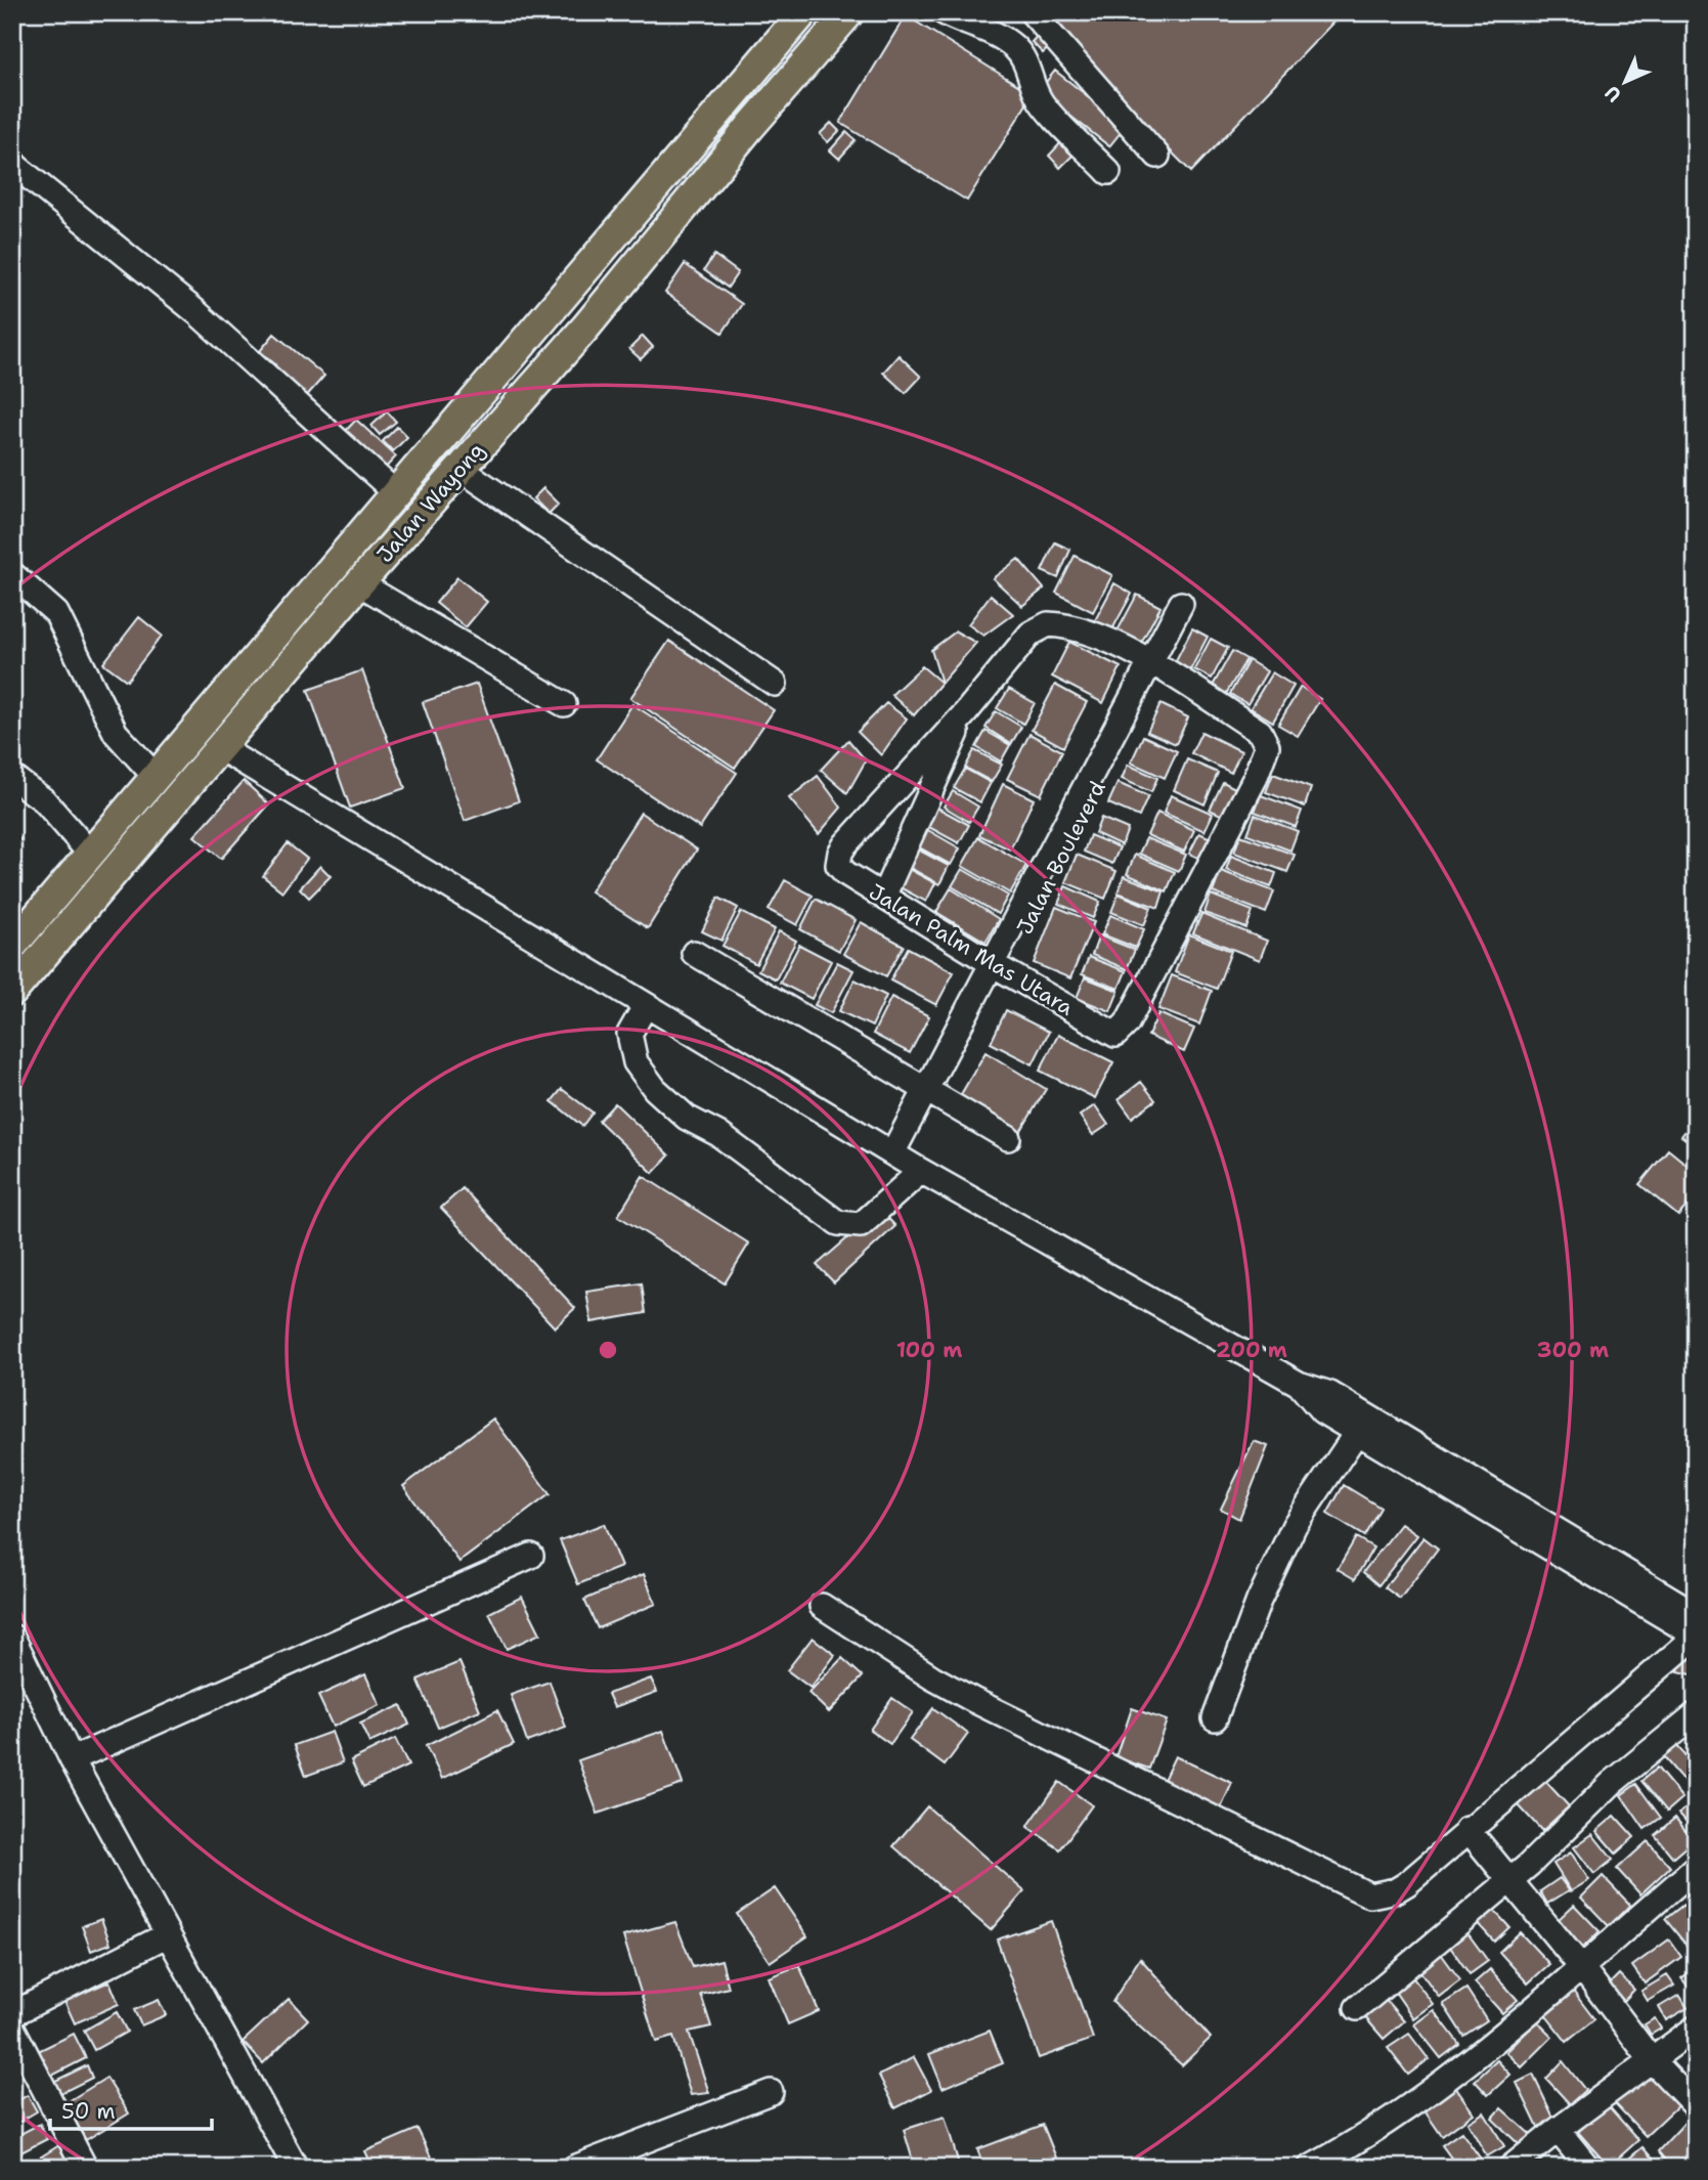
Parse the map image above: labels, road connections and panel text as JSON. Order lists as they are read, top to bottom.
{
  "streets": {
    "main road": ["Jalan Wayong"],
    "street": ["Jalan Bouleverd", "Jalan Palm Mas Utara"]
  },
  "crossings": [
    ["Jalan Bouleverd", "Jalan Palm Mas Utara"]
  ],
  "scale_bar": "50 m",
  "north": "bottom left",
  "rings": ["100 m", "200 m", "300 m"]
}
